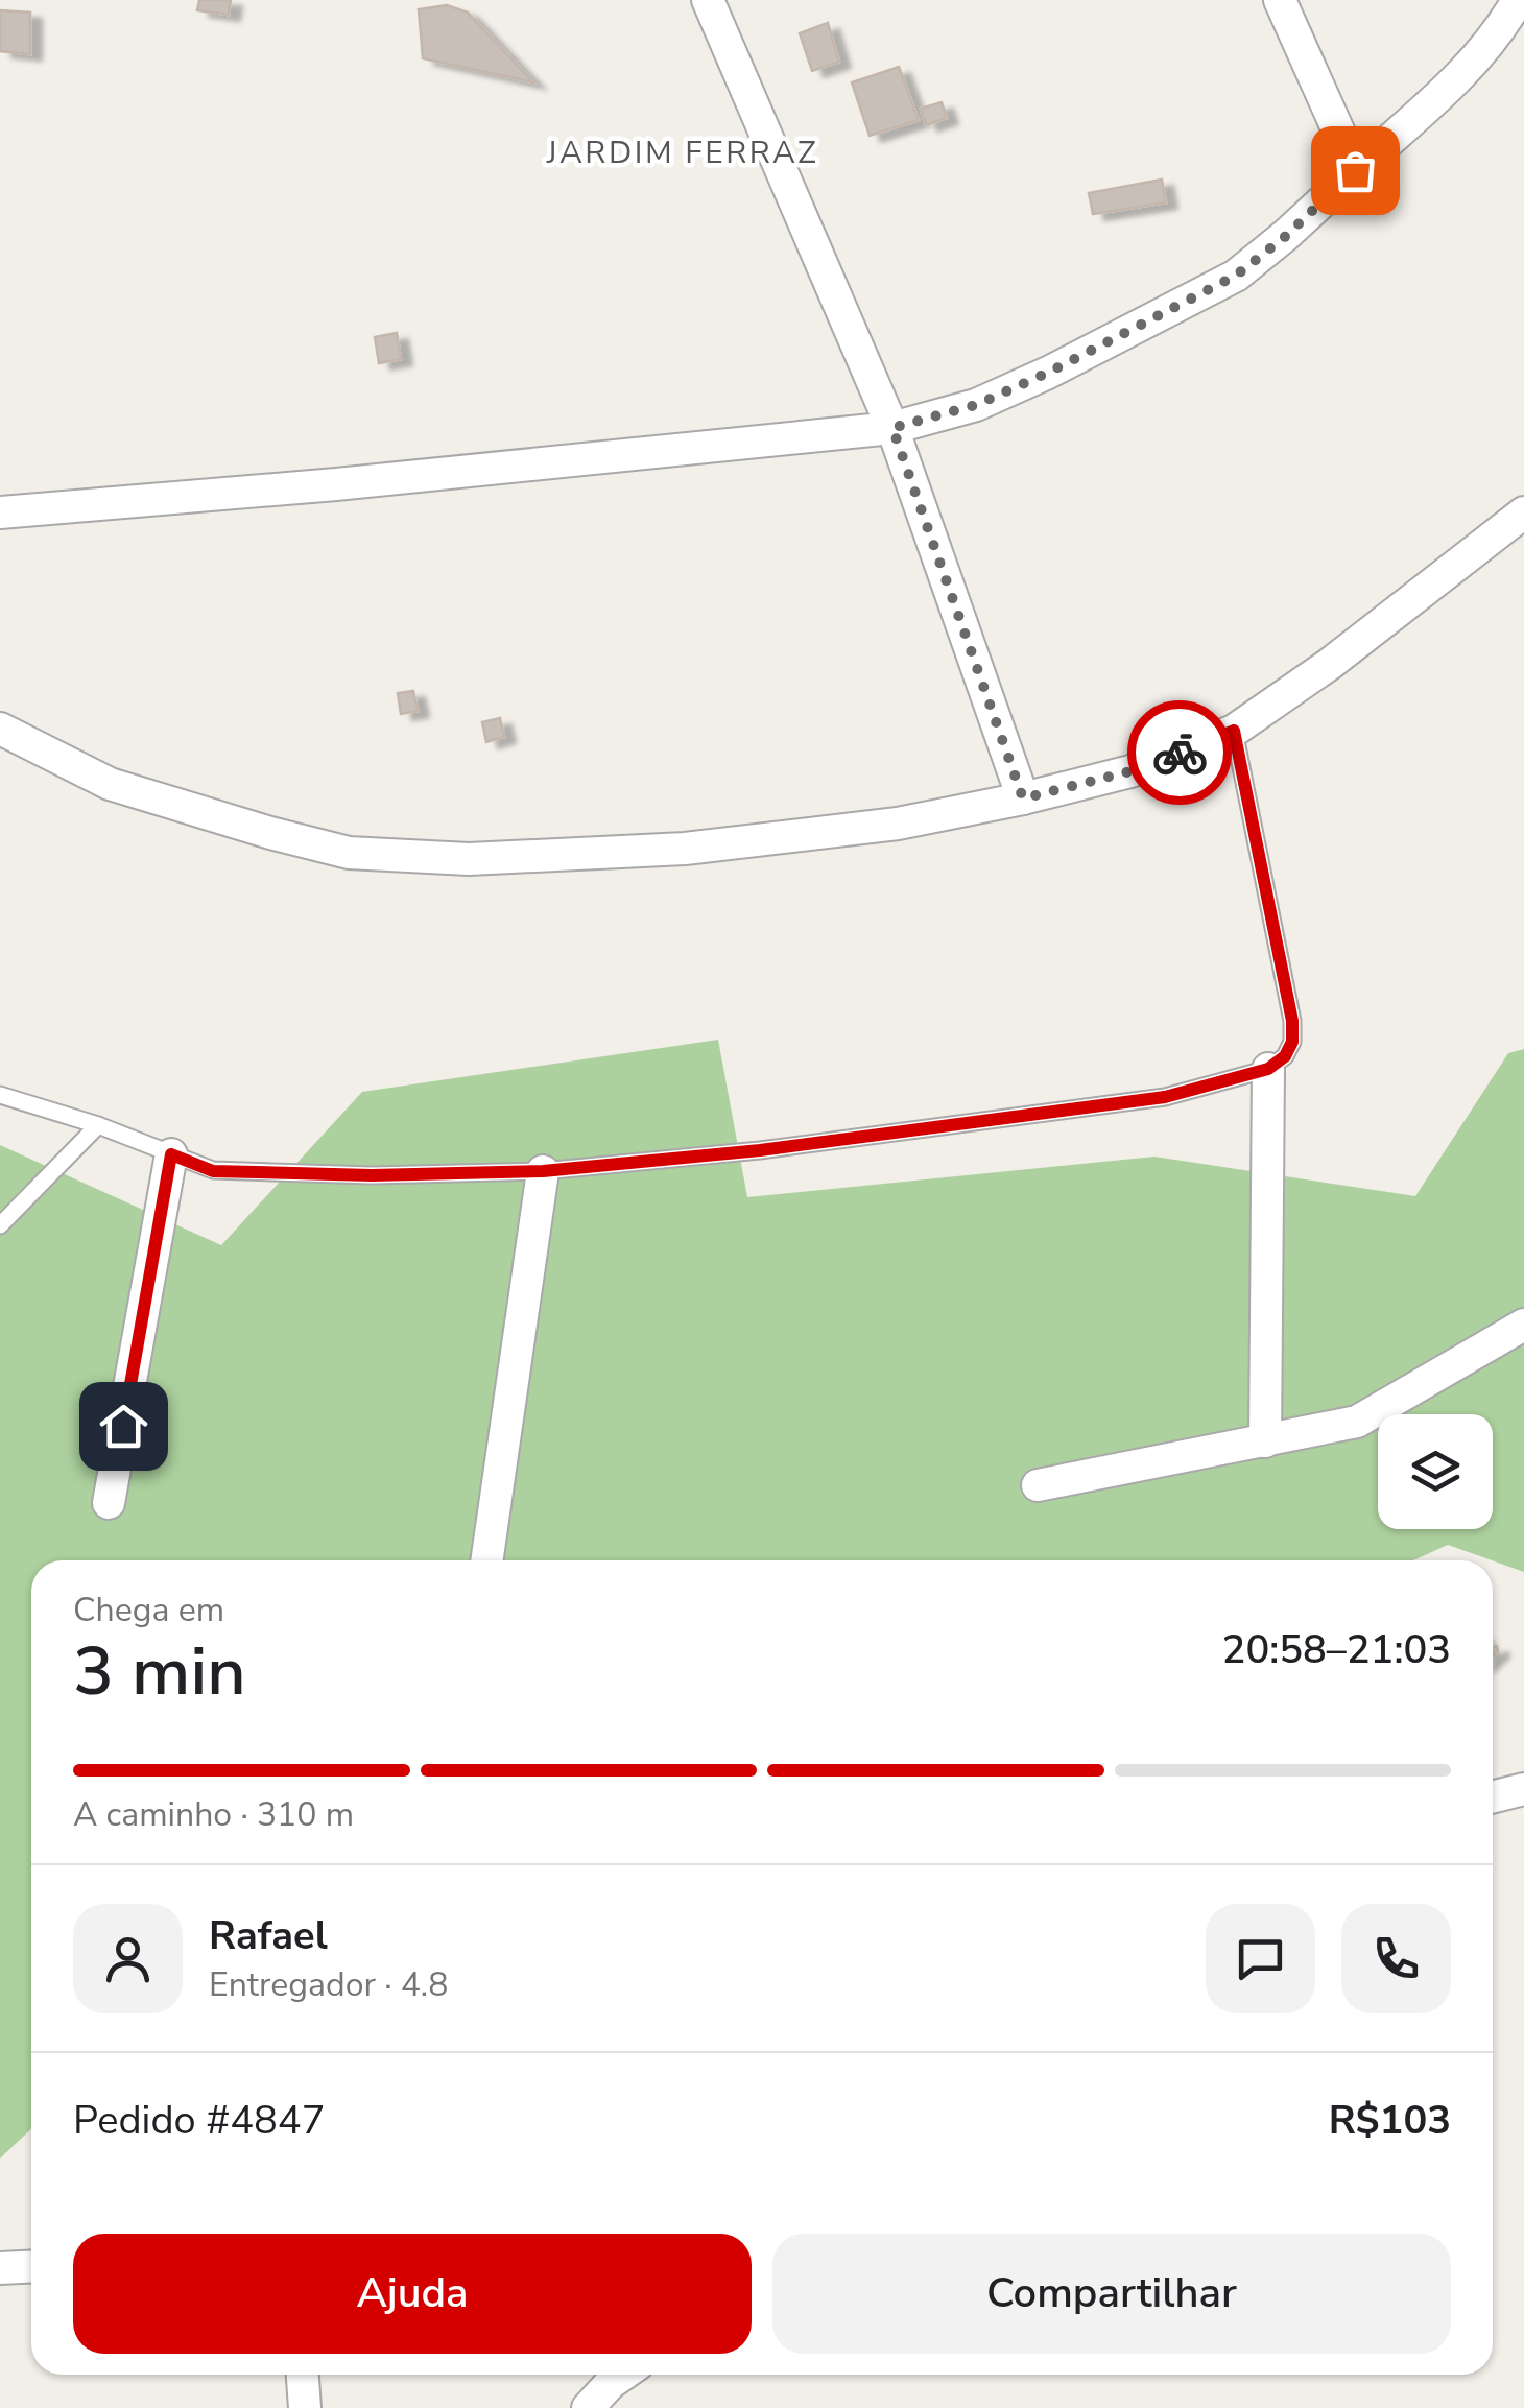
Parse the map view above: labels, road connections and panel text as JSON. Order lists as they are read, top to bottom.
{
  "districts": ["JARDIM FERRAZ"],
  "page": {
    "heading": ["3 min", "Chega em", "20:58–21:03"],
    "panel": [
      "Rafael",
      "Entregador · 4.8",
      "Pedido #4847",
      "R$103"
    ],
    "bar": "A caminho · 310 m",
    "buttons": ["Ajuda", "Compartilhar"]
  }
}
